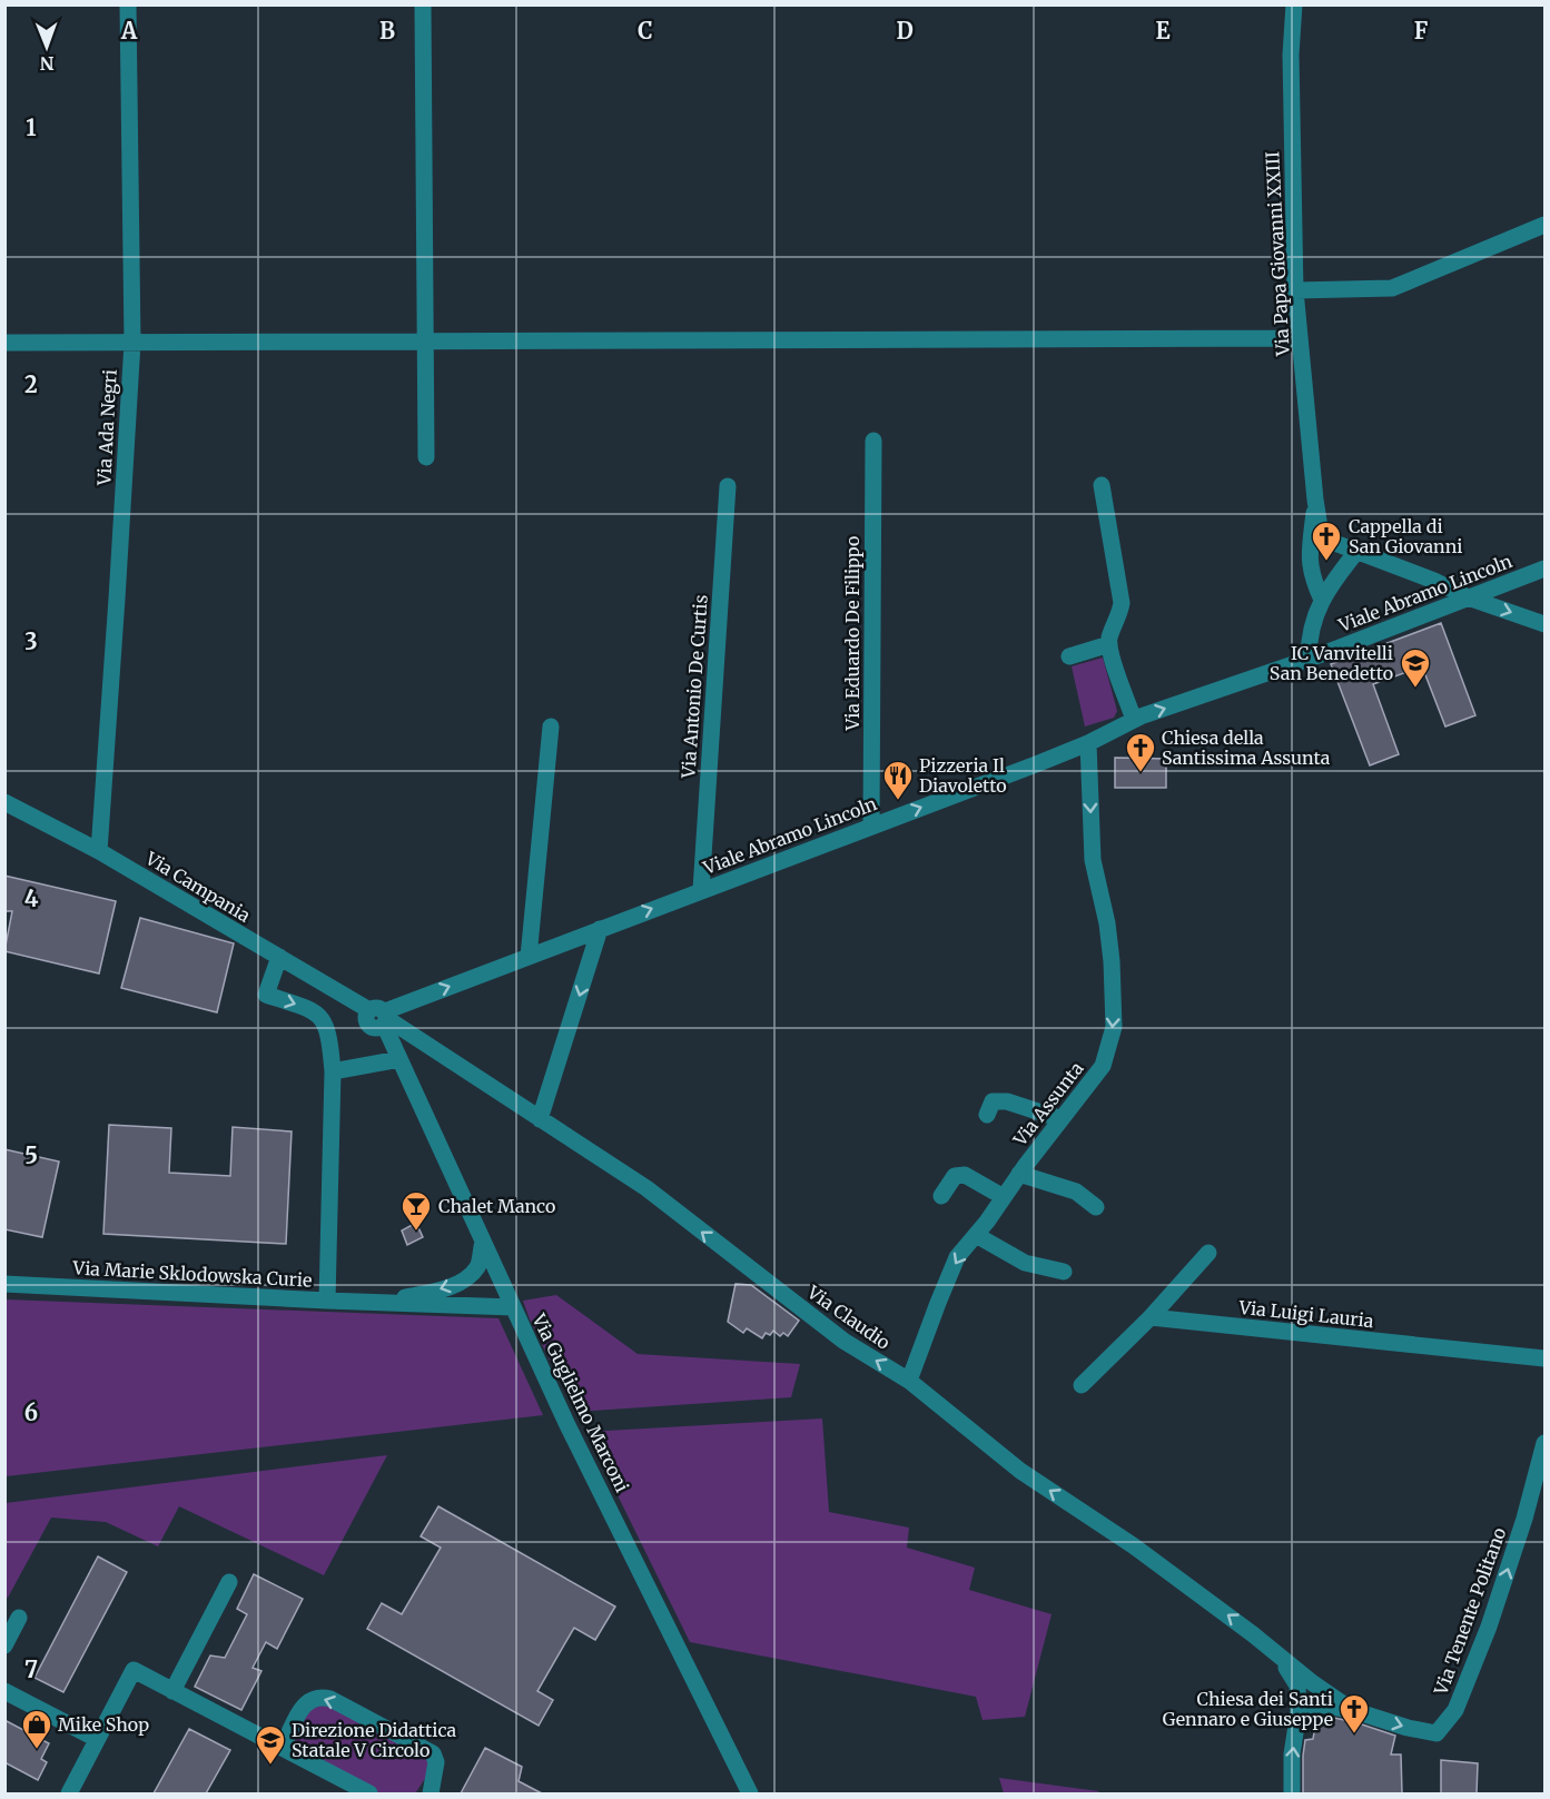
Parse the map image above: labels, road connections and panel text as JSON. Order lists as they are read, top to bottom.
{
  "streets": {
    "street": [
      "Via Papa Giovanni XXIII",
      "Via Ada Negri",
      "Viale Abramo Lincoln",
      "Via Eduardo De Filippo",
      "Via Antonio De Curtis",
      "Via Campania",
      "Via Assunta",
      "Via Marie Sklodowska Curie",
      "Via Luigi Lauria",
      "Via Claudio",
      "Via Guglielmo Marconi",
      "Via Tenente Politano"
    ]
  },
  "crossings": [
    ["Via Papa Giovanni XXIII", "Viale Abramo Lincoln"],
    ["Via Ada Negri", "Via Campania"],
    ["Viale Abramo Lincoln", "Via Eduardo De Filippo"],
    ["Viale Abramo Lincoln", "Via Antonio De Curtis"],
    ["Viale Abramo Lincoln", "Via Campania"],
    ["Viale Abramo Lincoln", "Via Assunta"],
    ["Viale Abramo Lincoln", "Via Claudio"],
    ["Viale Abramo Lincoln", "Via Guglielmo Marconi"],
    ["Via Campania", "Via Claudio"],
    ["Via Campania", "Via Guglielmo Marconi"],
    ["Via Assunta", "Via Claudio"],
    ["Via Marie Sklodowska Curie", "Via Guglielmo Marconi"],
    ["Via Claudio", "Via Guglielmo Marconi"],
    ["Via Claudio", "Via Tenente Politano"]
  ],
  "one_way": [
    "Viale Abramo Lincoln",
    "Via Assunta",
    "Via Claudio",
    "Via Tenente Politano"
  ],
  "places": {
    "church": ["Cappella di San Giovanni", "Chiesa della Santissima Assunta", "Chiesa dei Santi Gennaro e Giuseppe"],
    "school or university": ["IC Vanvitelli San Benedetto", "Direzione Didattica Statale V Circolo"],
    "restaurant": ["Pizzeria Il Diavoletto"],
    "bar": ["Chalet Manco"],
    "shop": ["Mike Shop"]
  },
  "north": "bottom",
  "grid": {
    "columns": [
      "A",
      "B",
      "C",
      "D",
      "E",
      "F"
    ],
    "rows": [
      "1",
      "2",
      "3",
      "4",
      "5",
      "6",
      "7"
    ]
  }
}
